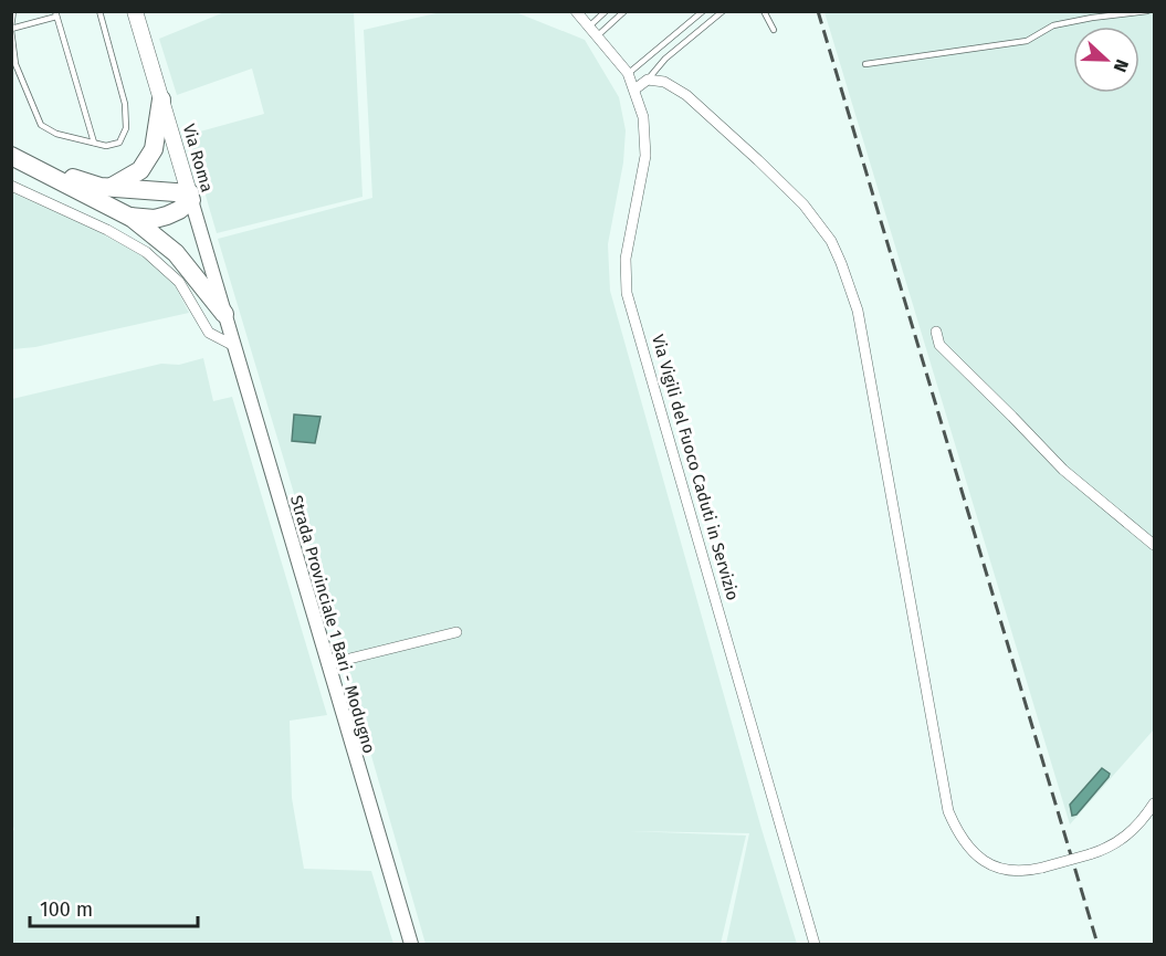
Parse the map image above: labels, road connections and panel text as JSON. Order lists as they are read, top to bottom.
{
  "streets": {
    "main road": ["Via Roma"],
    "street": ["Via Vigili del Fuoco Caduti in Servizio", "Strada Provinciale 1 Bari - Modugno"]
  },
  "crossings": [
    ["Via Roma", "Strada Provinciale 1 Bari - Modugno"]
  ],
  "scale_bar": "100 m",
  "north": "right"
}
